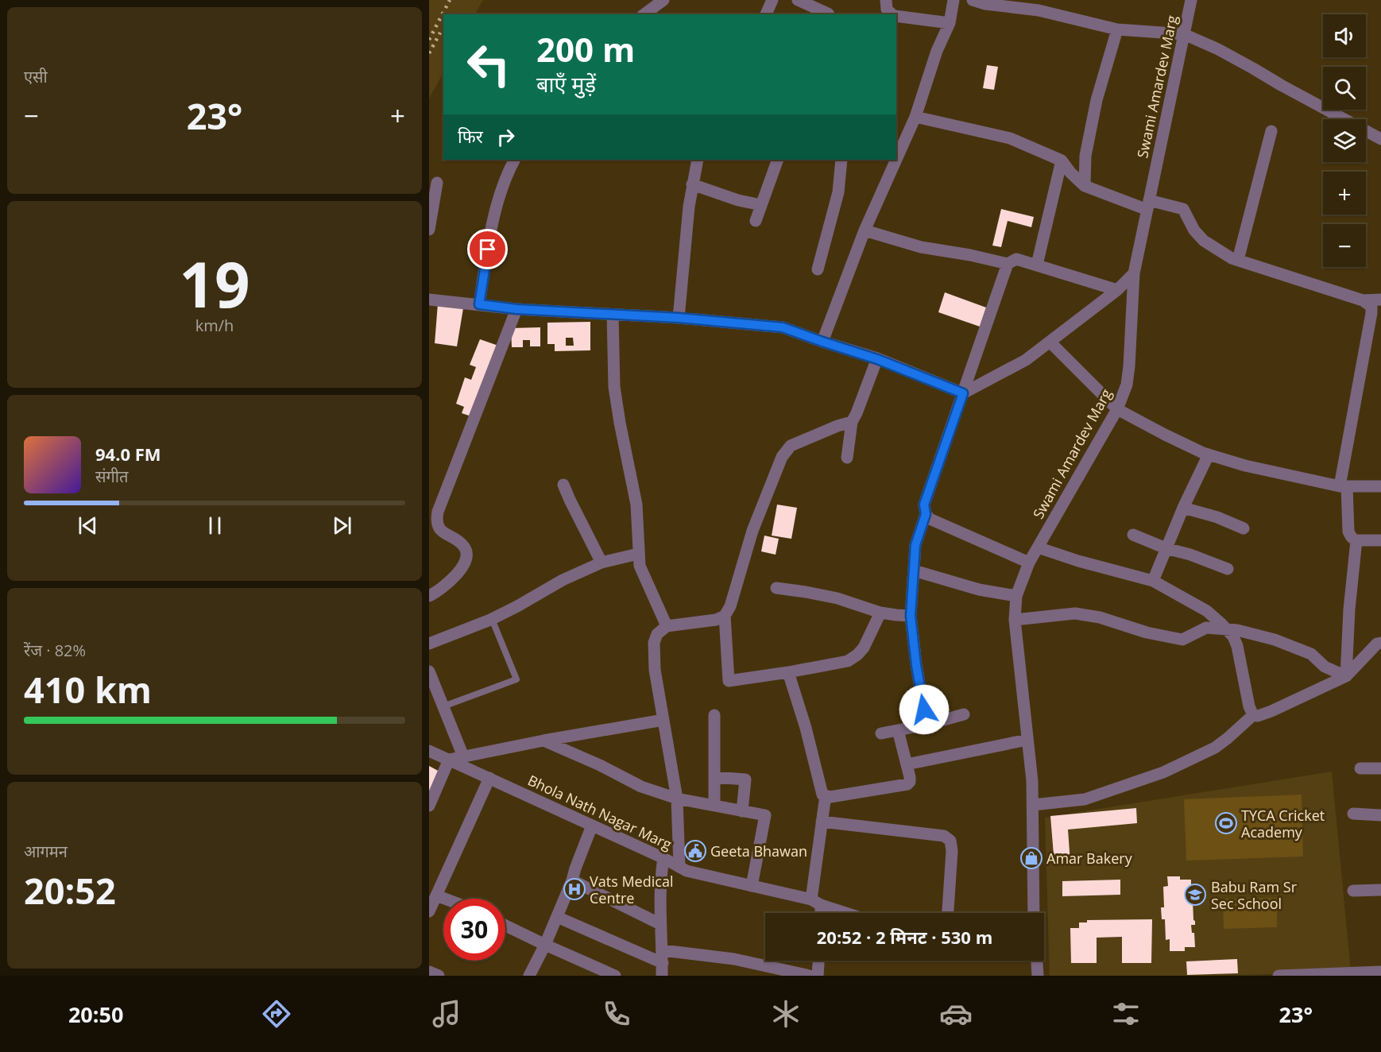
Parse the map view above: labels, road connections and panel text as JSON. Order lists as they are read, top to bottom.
{
  "streets": {
    "street": ["Swami Amardev Marg", "Bhola Nath Nagar Marg"]
  },
  "places": {
    "sports": ["TYCA Cricket Academy"],
    "public building": ["Geeta Bhawan"],
    "shop": ["Amar Bakery"],
    "hospital": ["Vats Medical Centre"],
    "school or university": ["Babu Ram Sr Sec School"]
  },
  "page": {
    "tile": [
      "एसी",
      ["19", "km/h"],
      ["रेंज · 82%", "410 km"],
      ["आगमन", "20:52"]
    ],
    "map_buttons": ["+", "−"],
    "turn": ["200 m", "बाएँ मुड़ें"],
    "heat": ["−", "23°", "+"],
    "then": "फिर",
    "song": ["94.0 FM", "संगीत"],
    "limit": "30",
    "trip": "20:52 · 2 मिनट · 530 m",
    "tabs": ["20:50", "23°"]
  }
}
